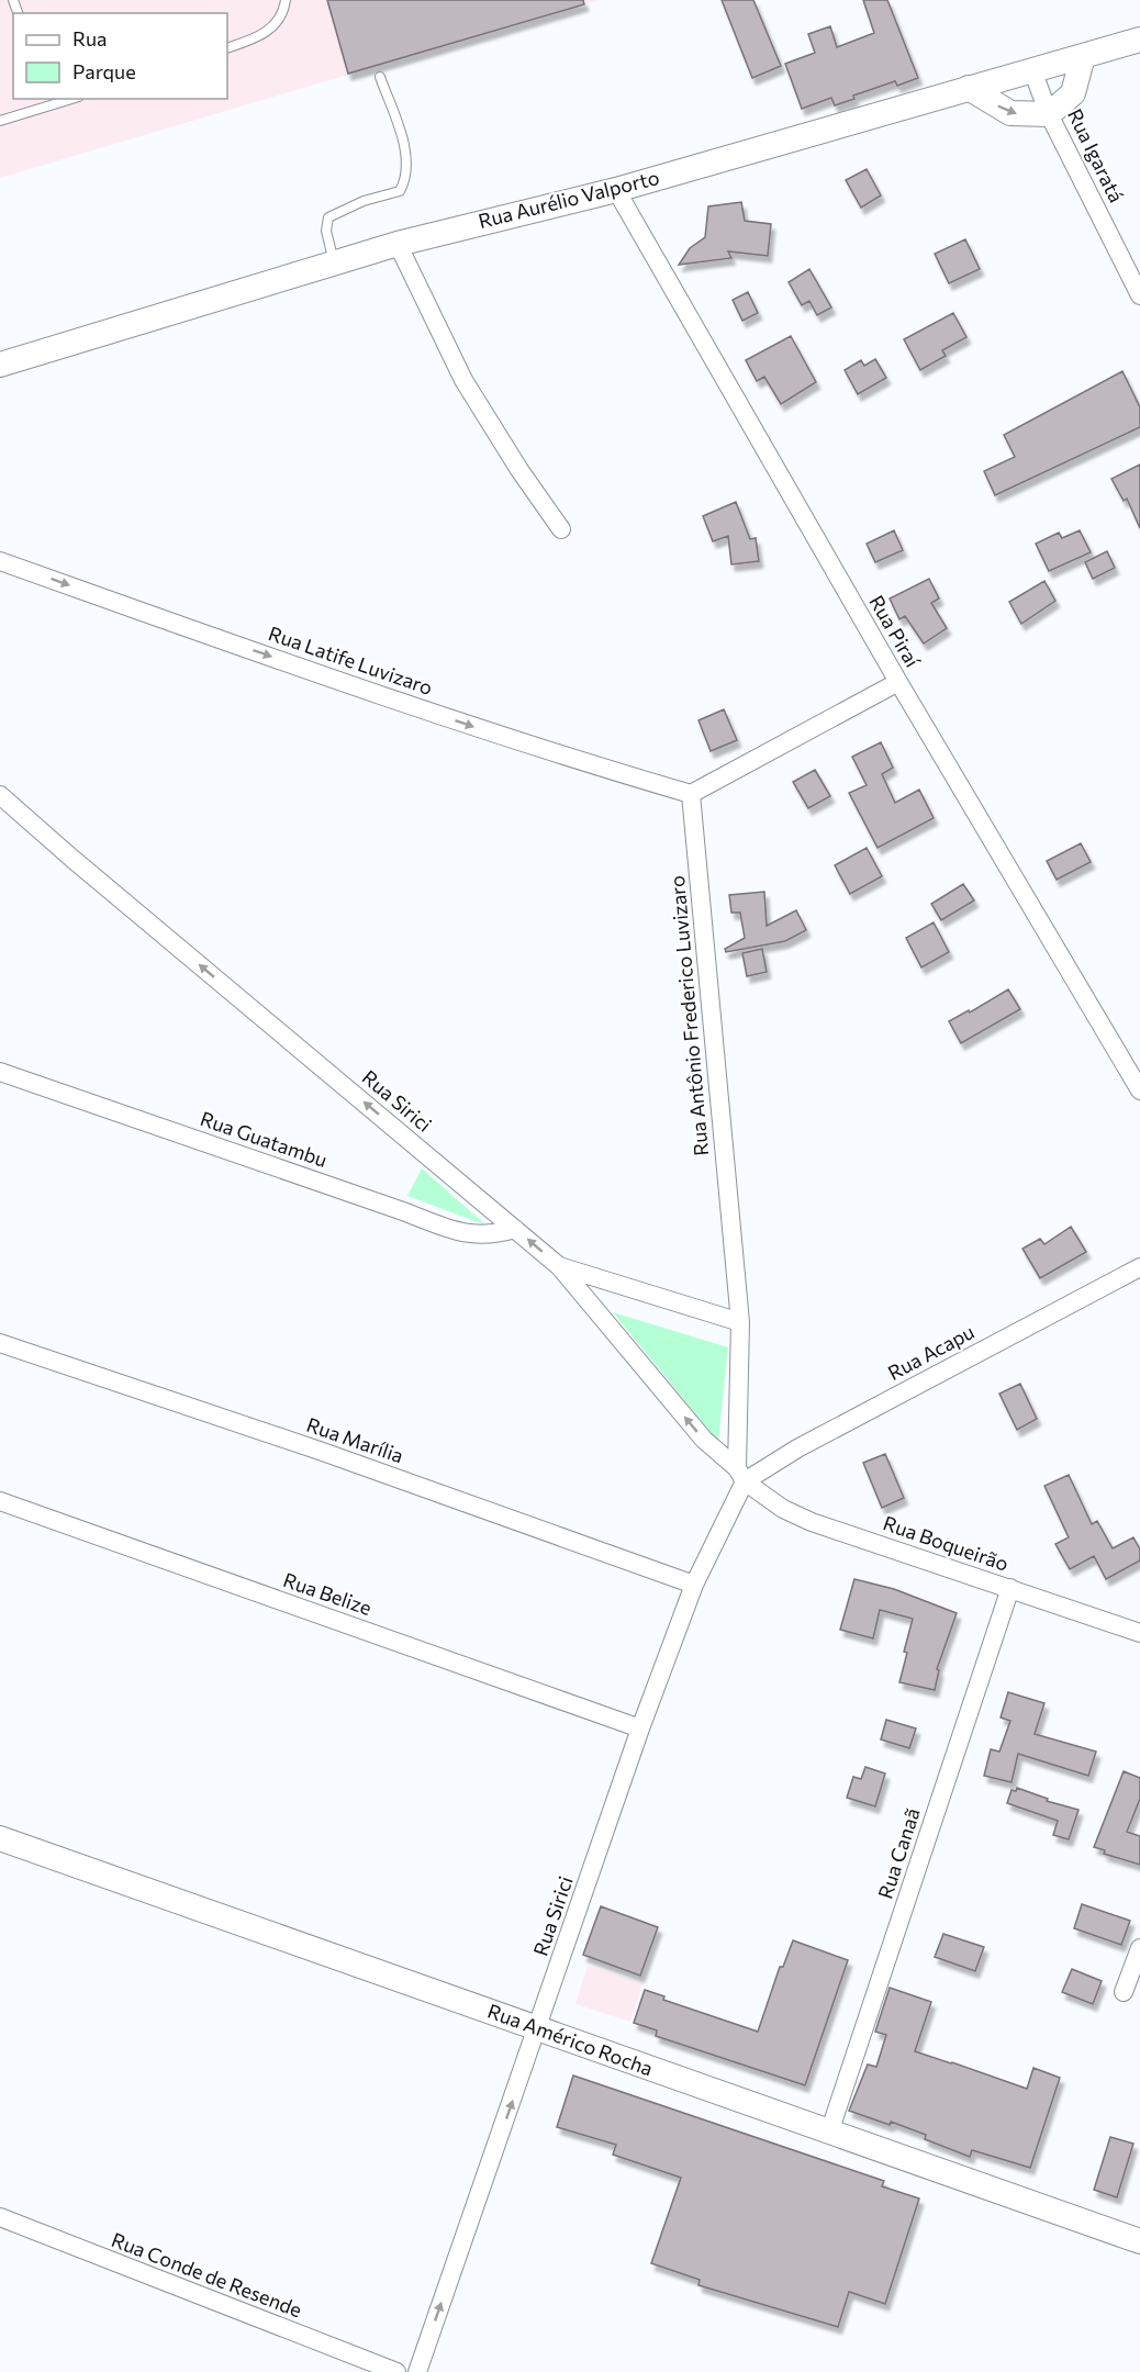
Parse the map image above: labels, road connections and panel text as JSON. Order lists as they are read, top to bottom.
{
  "streets": {
    "main road": ["Rua Aurélio Valporto", "Rua Américo Rocha"],
    "street": [
      "Rua Igaratá",
      "Rua Piraí",
      "Rua Latife Luvizaro",
      "Rua Antônio Frederico Luvizaro",
      "Rua Sirici",
      "Rua Guatambu",
      "Rua Acapu",
      "Rua Marília",
      "Rua Boqueirão",
      "Rua Belize",
      "Rua Canaã",
      "Rua Conde de Resende"
    ]
  },
  "crossings": [
    ["Rua Igaratá", "Rua Aurélio Valporto"],
    ["Rua Aurélio Valporto", "Rua Piraí"],
    ["Rua Latife Luvizaro", "Rua Antônio Frederico Luvizaro"],
    ["Rua Antônio Frederico Luvizaro", "Rua Sirici"],
    ["Rua Antônio Frederico Luvizaro", "Rua Acapu"],
    ["Rua Antônio Frederico Luvizaro", "Rua Boqueirão"],
    ["Rua Sirici", "Rua Guatambu"],
    ["Rua Sirici", "Rua Acapu"],
    ["Rua Sirici", "Rua Marília"],
    ["Rua Sirici", "Rua Boqueirão"],
    ["Rua Sirici", "Rua Belize"],
    ["Rua Sirici", "Rua Américo Rocha"],
    ["Rua Acapu", "Rua Boqueirão"],
    ["Rua Boqueirão", "Rua Canaã"],
    ["Rua Canaã", "Rua Américo Rocha"]
  ],
  "one_way": ["Rua Latife Luvizaro", "Rua Sirici"],
  "legend": ["Rua", "Parque"]
}
